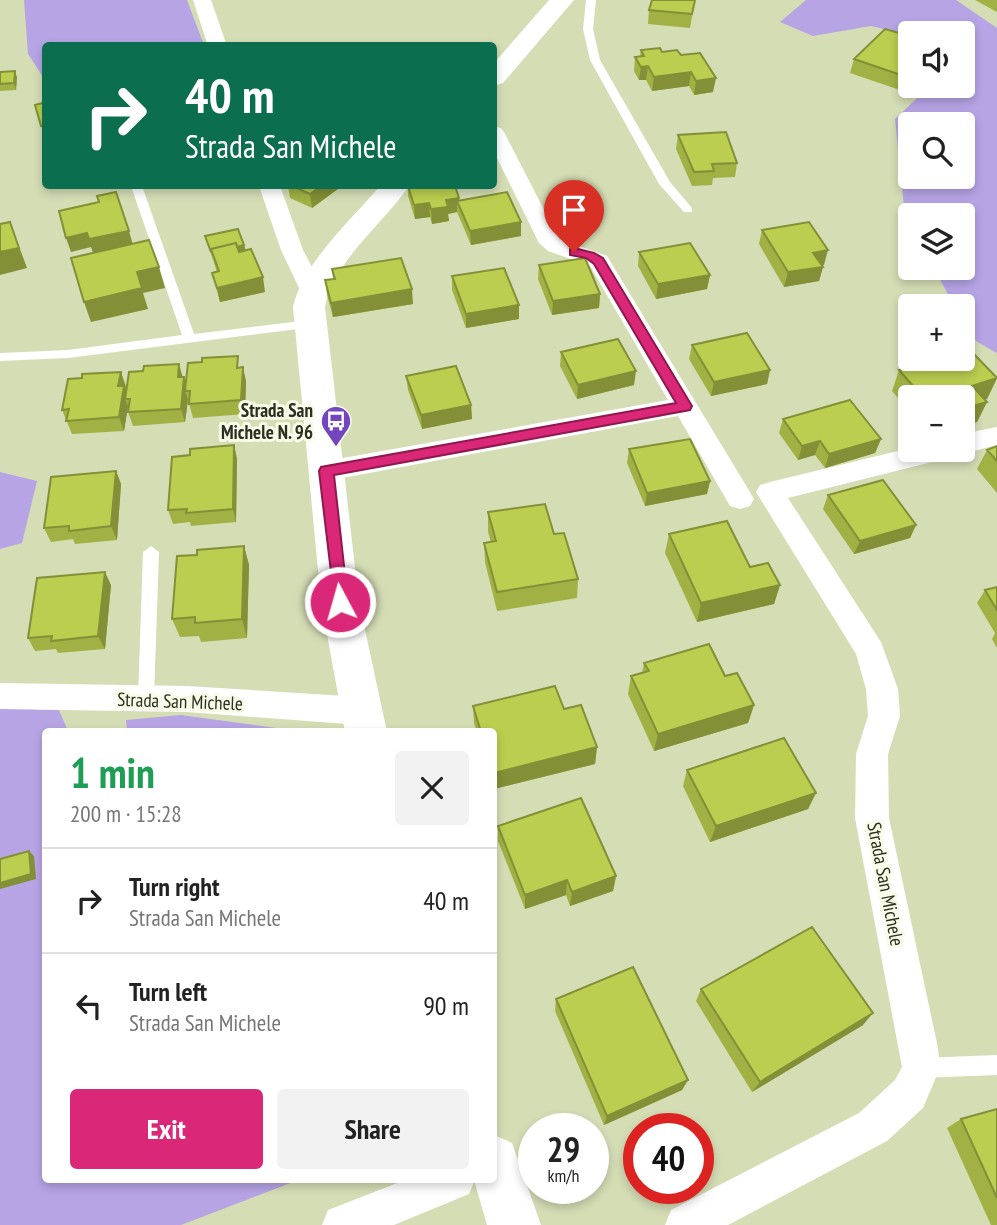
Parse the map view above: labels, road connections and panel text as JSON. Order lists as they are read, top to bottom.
{
  "streets": {
    "street": ["Strada San Michele"]
  },
  "places": {
    "bus stop": ["Strada San Michele N. 96"]
  },
  "page": {
    "map_buttons": ["+", "−"],
    "turn": ["40 m", "Strada San Michele"],
    "heading": ["1 min", "200 m · 15:28"],
    "list": [
      {
        "name": "Turn right",
        "note": "Strada San Michele",
        "value": "40 m"
      },
      {
        "name": "Turn left",
        "note": "Strada San Michele",
        "value": "90 m"
      }
    ],
    "buttons": ["Exit", "Share"],
    "speed": "29 km/h",
    "limit": "40"
  }
}
